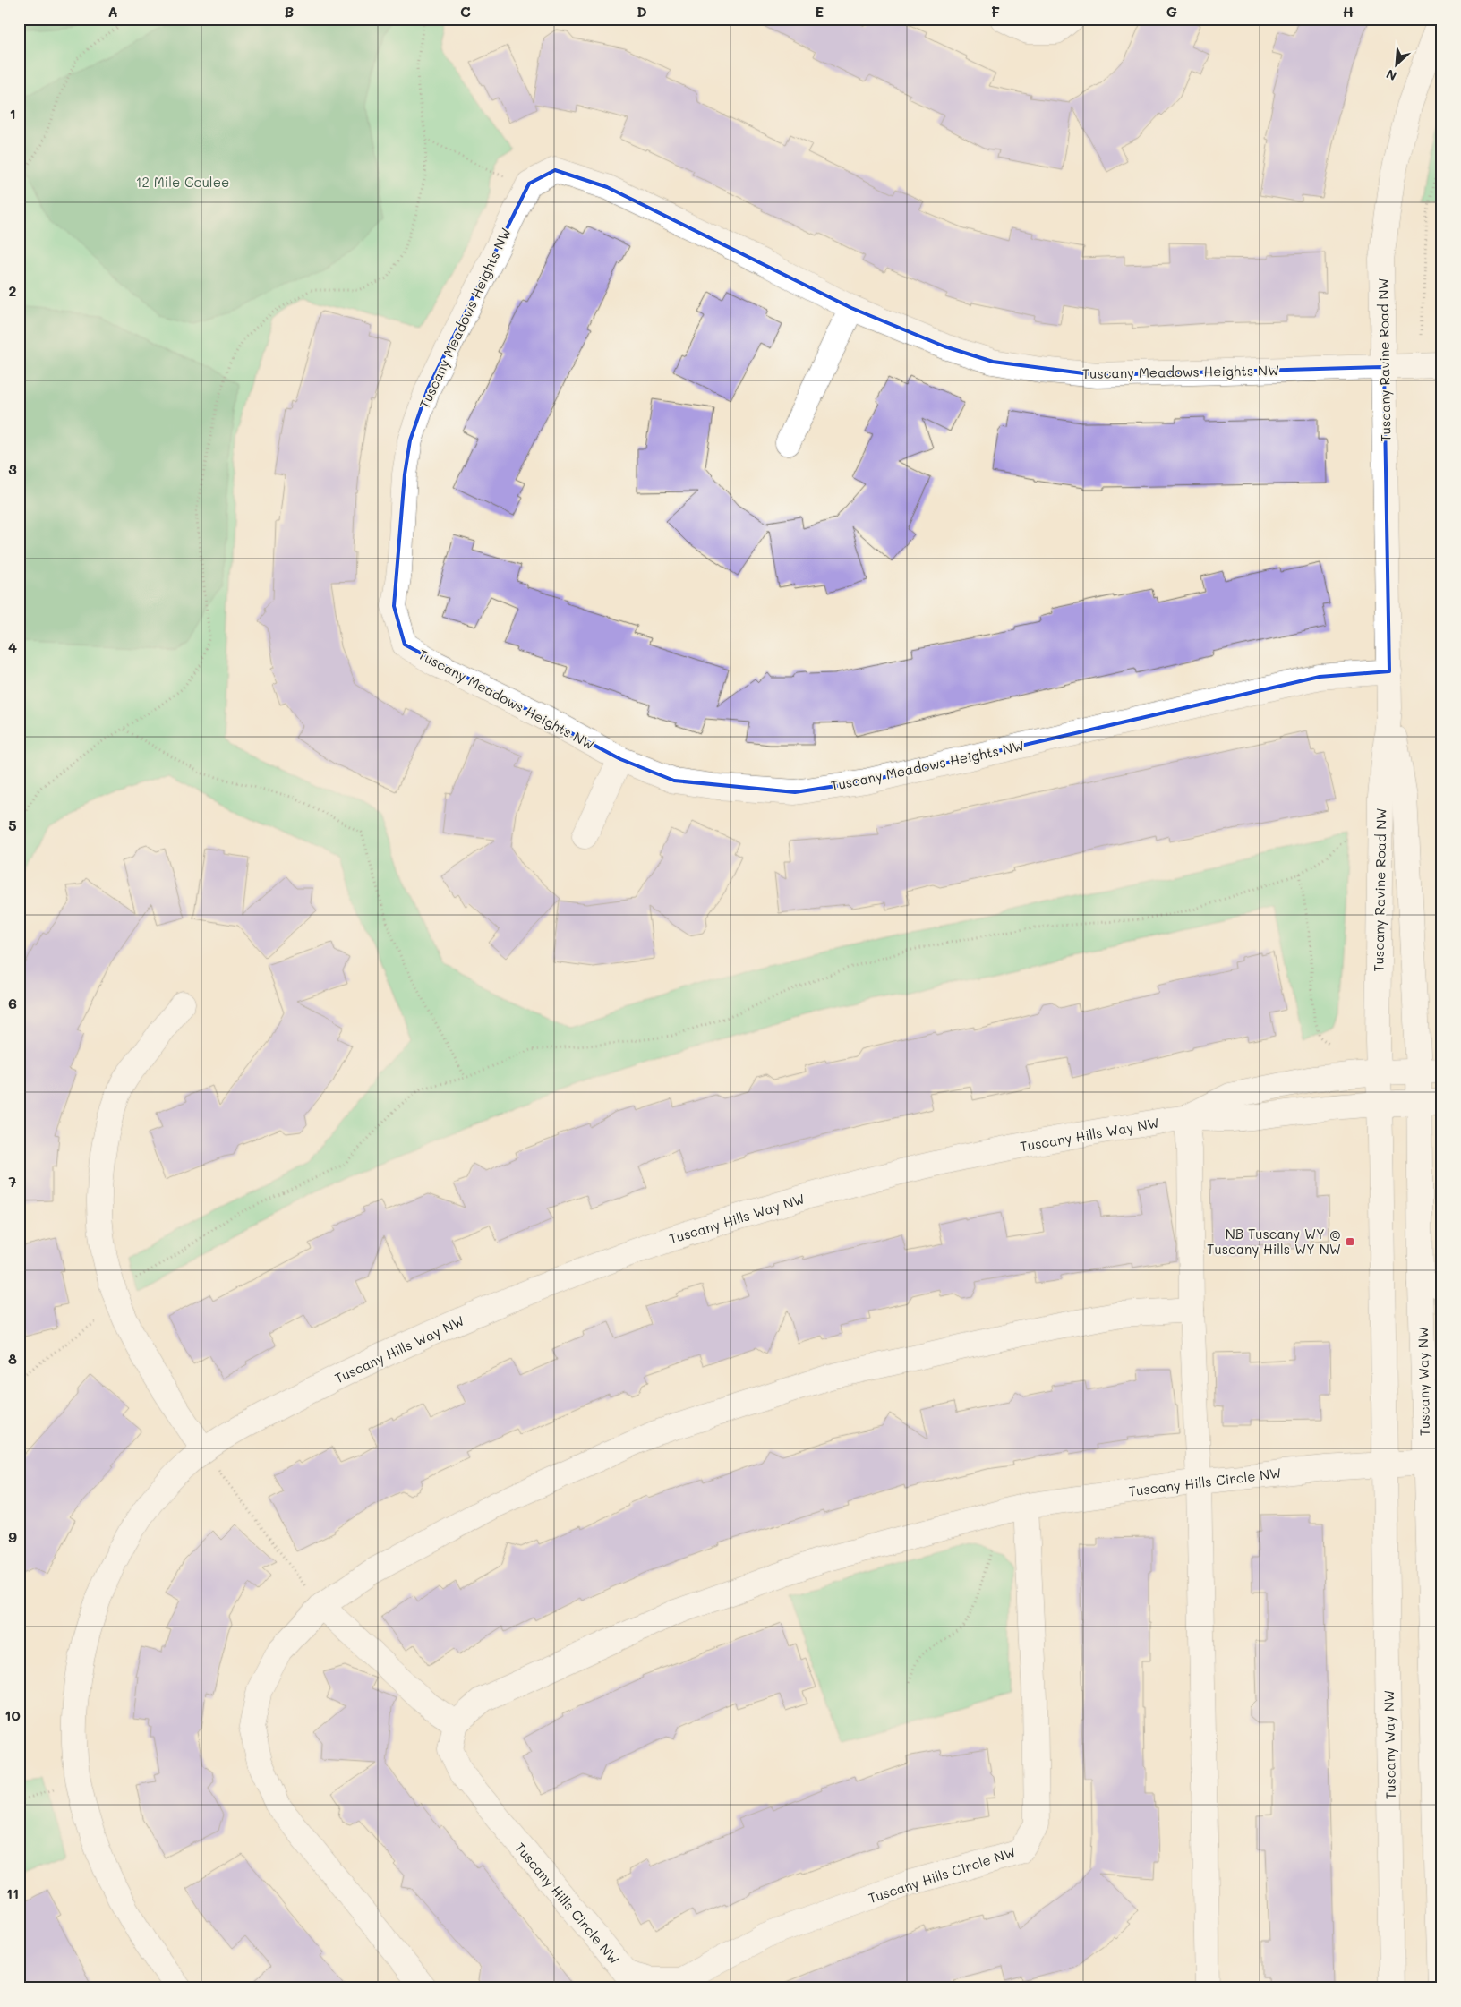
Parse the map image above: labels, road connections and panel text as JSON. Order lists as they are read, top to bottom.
{
  "streets": {
    "street": [
      "Tuscany Meadows Heights NW",
      "Tuscany Ravine Road NW",
      "Tuscany Hills Way NW",
      "Tuscany Way NW",
      "Tuscany Hills Circle NW"
    ]
  },
  "crossings": [
    ["Tuscany Meadows Heights NW", "Tuscany Ravine Road NW"],
    ["Tuscany Ravine Road NW", "Tuscany Hills Way NW"],
    ["Tuscany Ravine Road NW", "Tuscany Way NW"],
    ["Tuscany Hills Way NW", "Tuscany Way NW"],
    ["Tuscany Way NW", "Tuscany Hills Circle NW"]
  ],
  "parks": ["12 Mile Coulee"],
  "places": {
    "transit": ["NB Tuscany WY @ Tuscany Hills WY NW"]
  },
  "north": "bottom left",
  "grid": {
    "columns": [
      "A",
      "B",
      "C",
      "D",
      "E",
      "F",
      "G",
      "H"
    ],
    "rows": [
      "1",
      "2",
      "3",
      "4",
      "5",
      "6",
      "7",
      "8",
      "9",
      "10",
      "11"
    ]
  }
}
